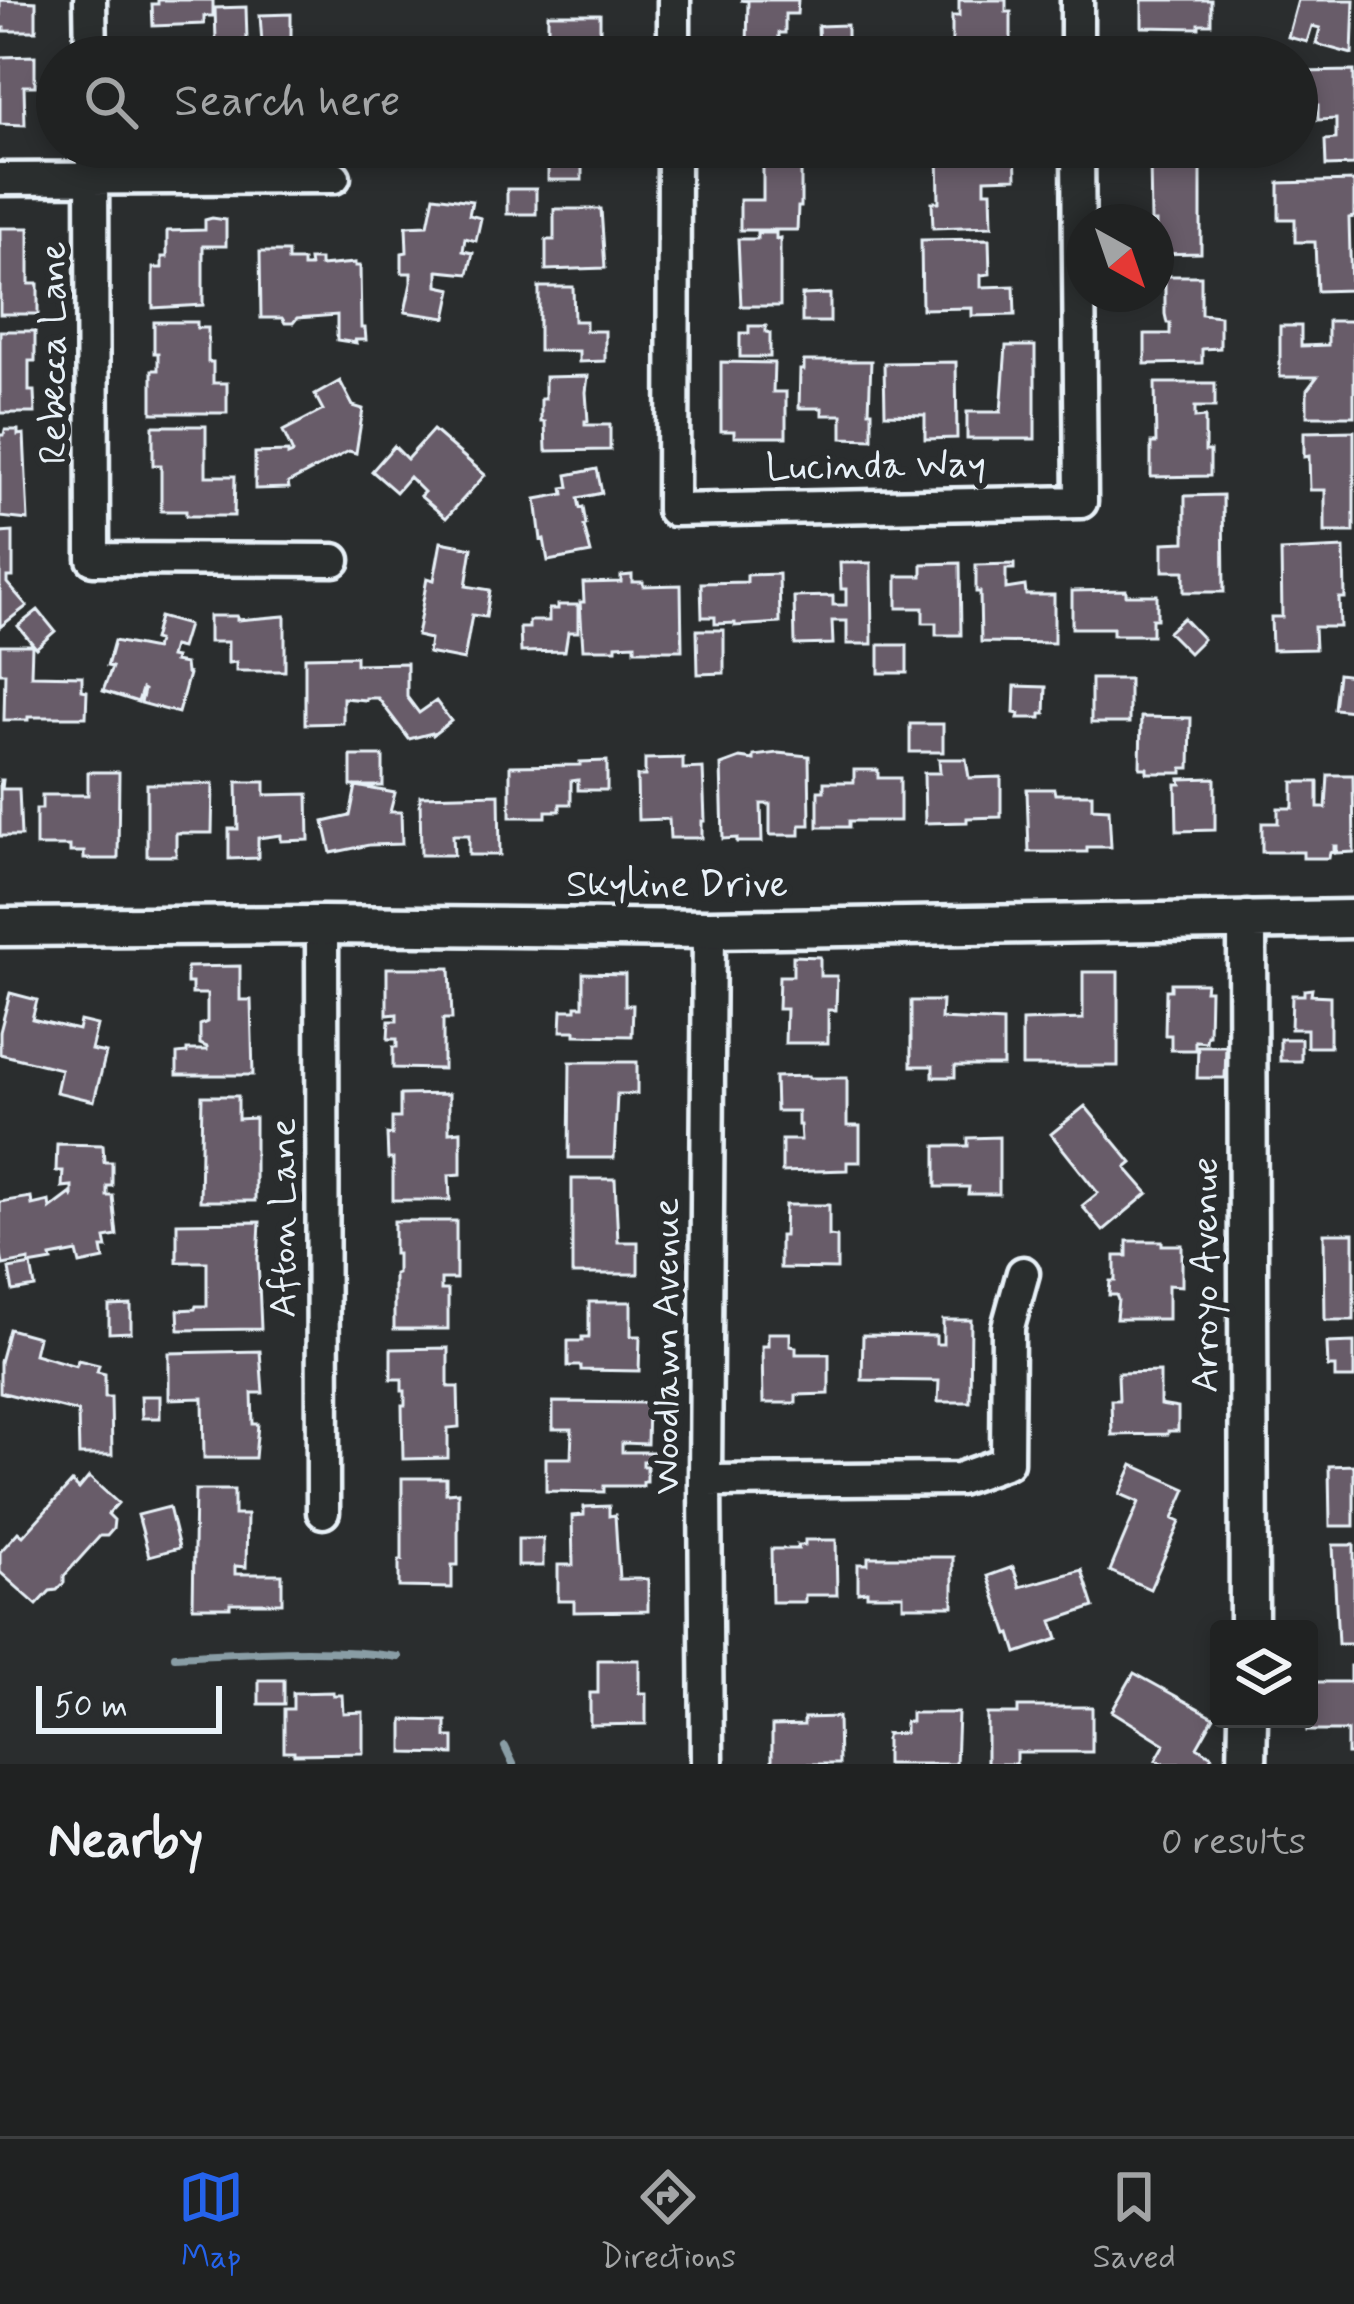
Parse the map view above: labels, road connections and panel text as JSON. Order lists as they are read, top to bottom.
{
  "streets": {
    "street": [
      "Rebecca Lane",
      "Lucinda Way",
      "Skyline Drive",
      "Afton Lane",
      "Arroyo Avenue",
      "Woodlawn Avenue"
    ]
  },
  "crossings": [
    ["Skyline Drive", "Afton Lane"],
    ["Skyline Drive", "Arroyo Avenue"],
    ["Skyline Drive", "Woodlawn Avenue"]
  ],
  "scale_bar": "50 m",
  "north": "bottom right",
  "page": {
    "search": "Search here",
    "scale": "50 m",
    "heading": ["Nearby", "0 results"],
    "nav": ["Map", "Directions", "Saved"]
  }
}
